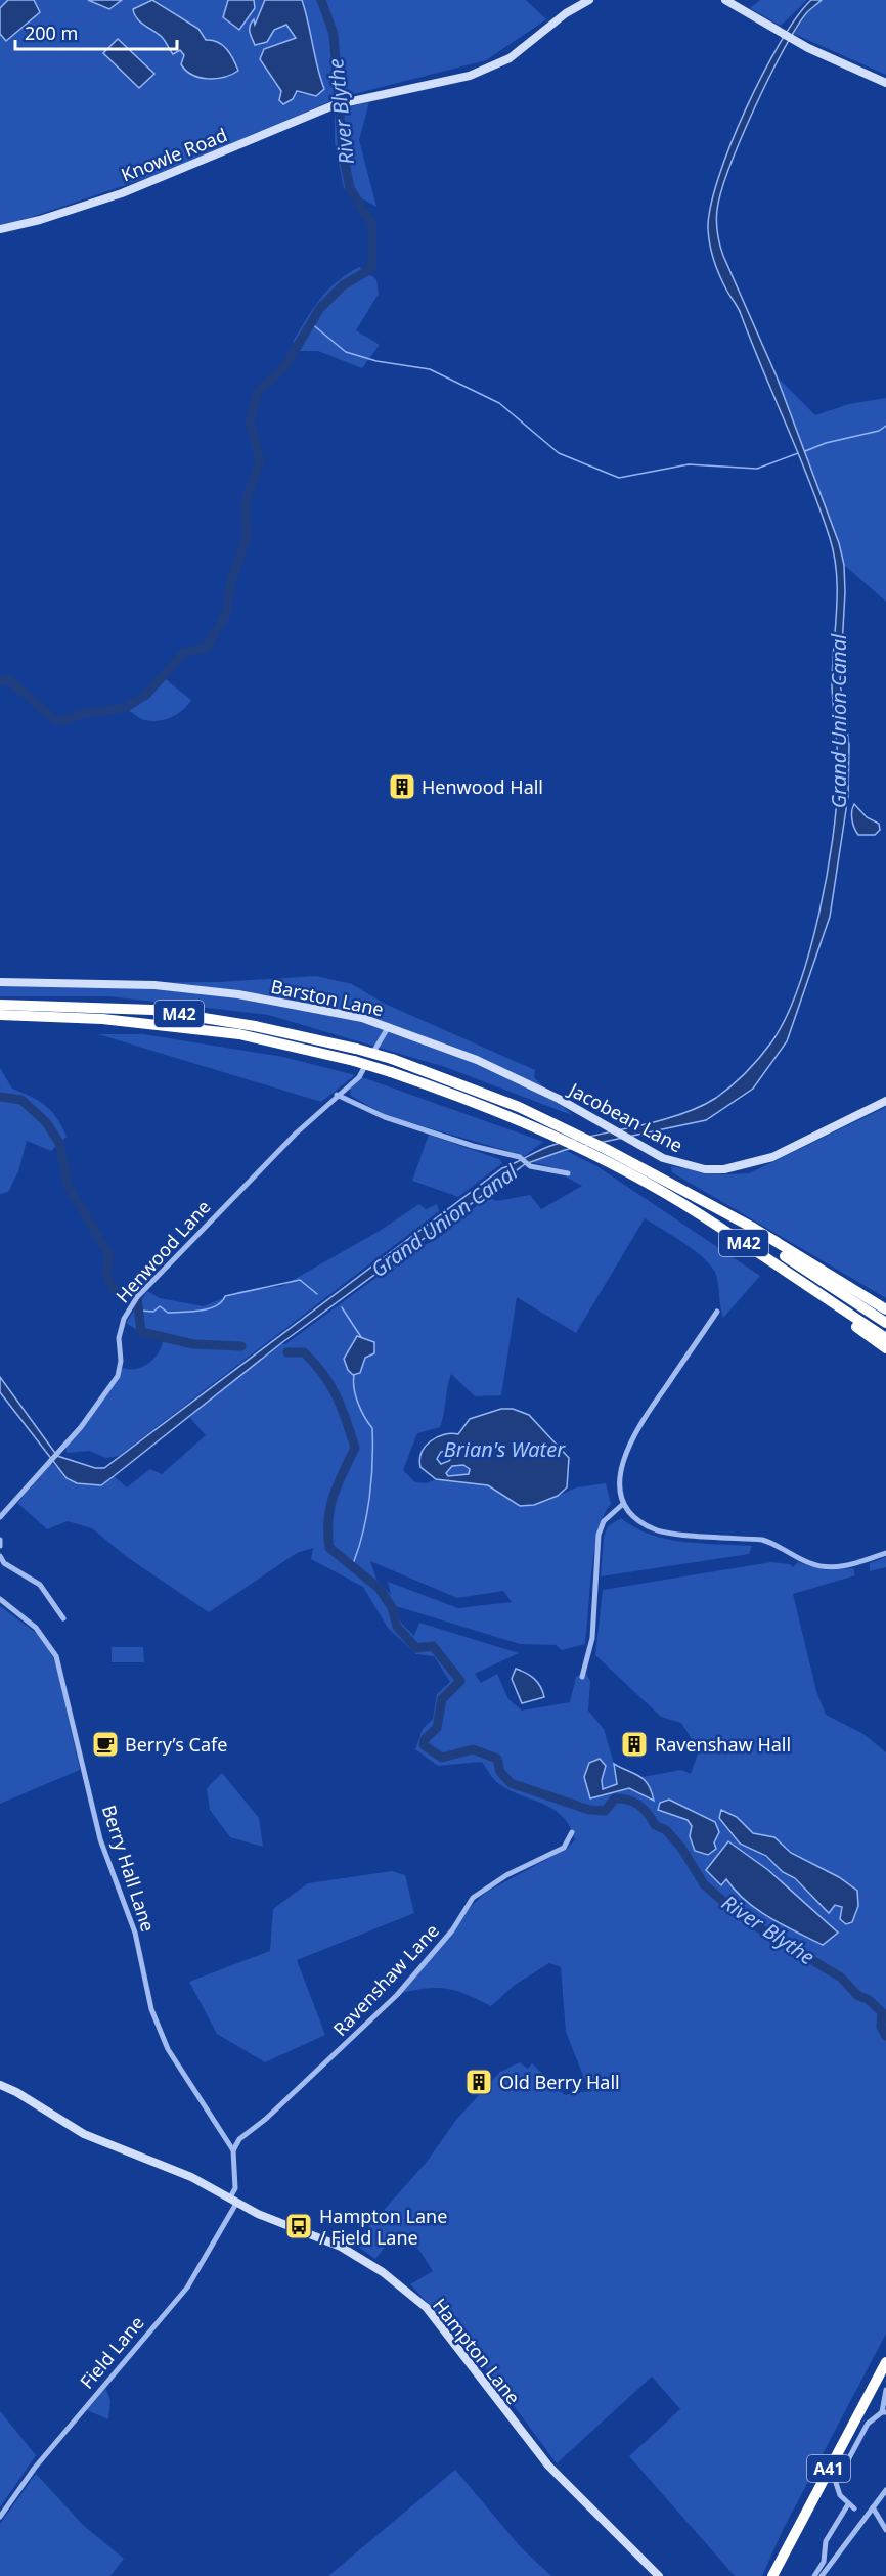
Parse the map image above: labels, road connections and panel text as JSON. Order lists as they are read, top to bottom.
{
  "streets": {
    "highway": ["M42", "A41"],
    "street": [
      "Knowle Road",
      "Barston Lane",
      "Jacobean Lane",
      "Henwood Lane",
      "Berry Hall Lane",
      "Ravenshaw Lane",
      "Hampton Lane",
      "Field Lane"
    ]
  },
  "crossings": [
    ["Barston Lane", "Jacobean Lane"],
    ["Barston Lane", "Henwood Lane"],
    ["Berry Hall Lane", "Ravenshaw Lane"],
    ["Hampton Lane", "Field Lane"]
  ],
  "water": ["River Blythe", "Grand Union Canal", "Brian's Water"],
  "places": {
    "building": ["Henwood Hall", "Ravenshaw Hall", "Old Berry Hall"],
    "cafe": ["Berry’s Cafe"],
    "bus stop": ["Hampton Lane / Field Lane"]
  },
  "scale_bar": "200 m"
}
